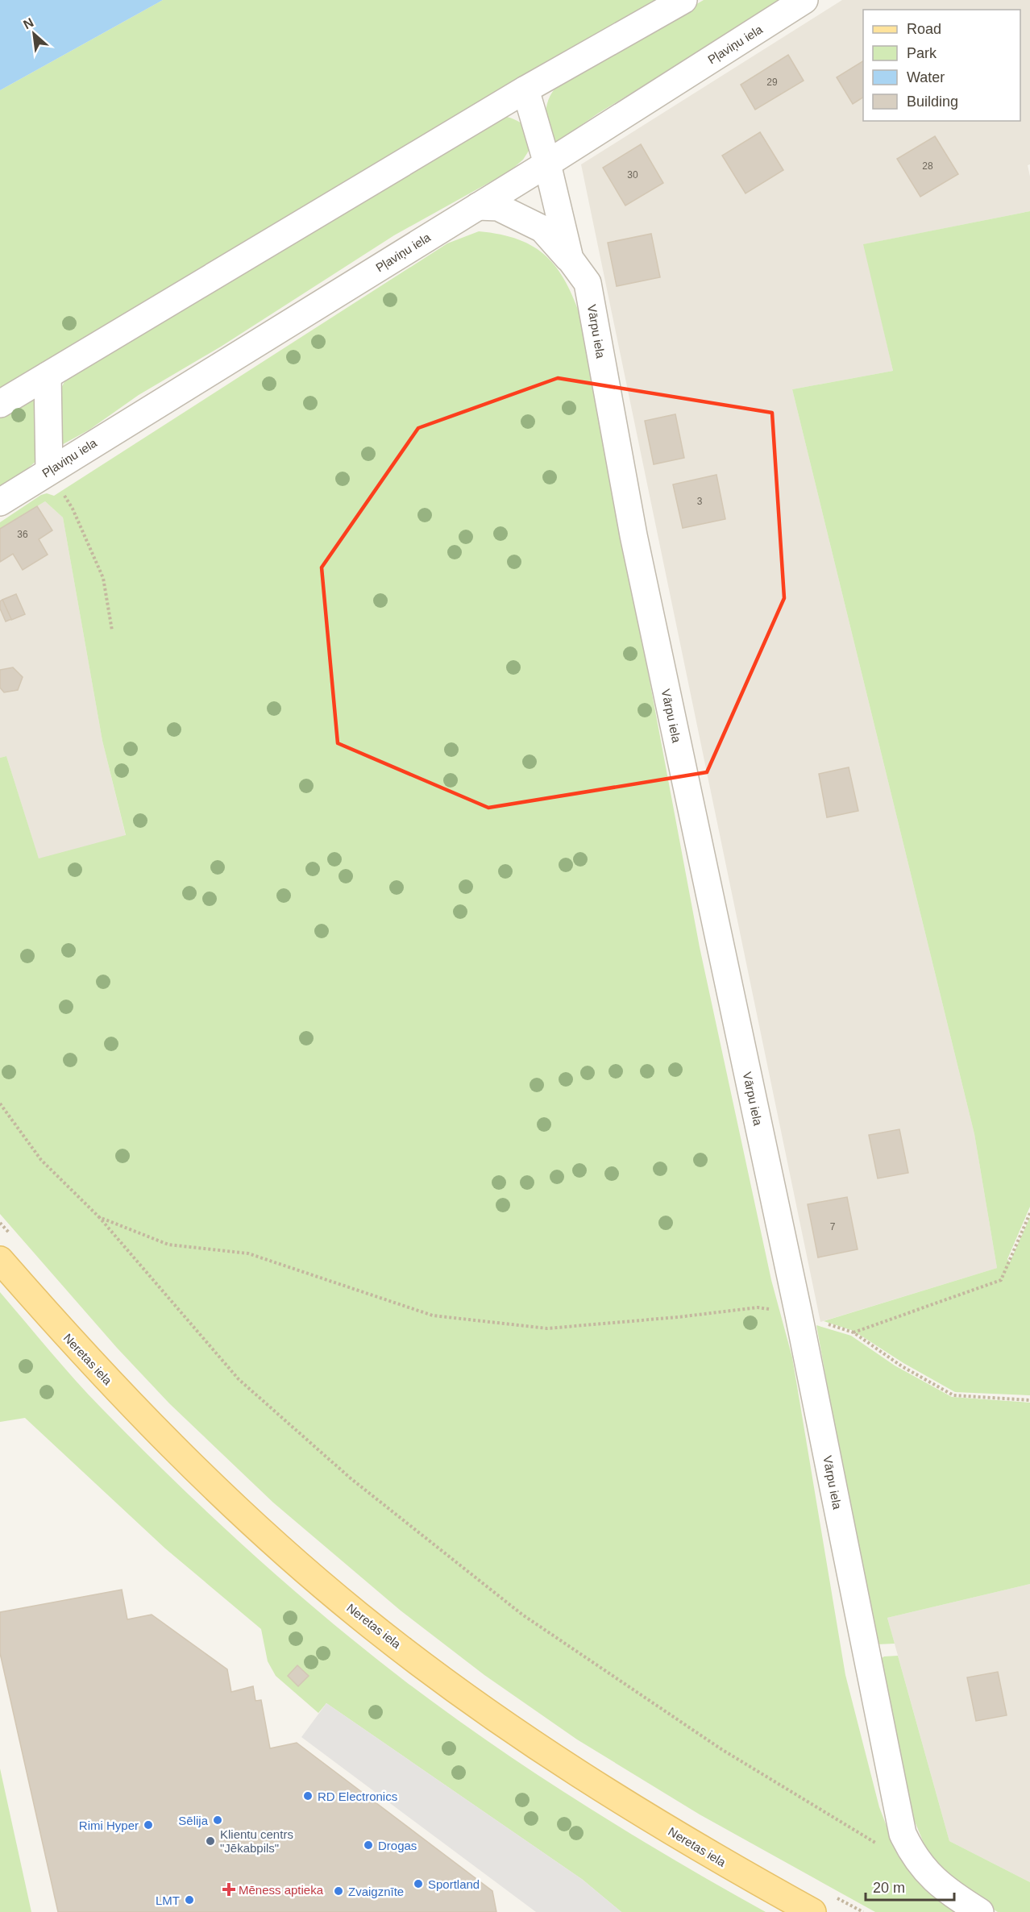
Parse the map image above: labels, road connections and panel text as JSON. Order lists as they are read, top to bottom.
{
  "streets": {
    "main road": ["Neretas iela"],
    "street": ["Pļaviņu iela", "Vārpu iela"]
  },
  "crossings": [
    ["Pļaviņu iela", "Vārpu iela"]
  ],
  "places": {
    "other": [
      "RD Electronics",
      "Sēlija",
      "Rimi Hyper",
      "Klientu centrs \"Jēkabpils\"",
      "Drogas",
      "Sportland",
      "Zvaigznīte",
      "LMT"
    ],
    "health": ["Mēness aptieka"]
  },
  "house_numbers": [
    "29",
    "28",
    "30",
    "3",
    "36",
    "7"
  ],
  "legend": [
    "Road",
    "Park",
    "Water",
    "Building"
  ],
  "scale_bar": "20 m",
  "north": "top left"
}
